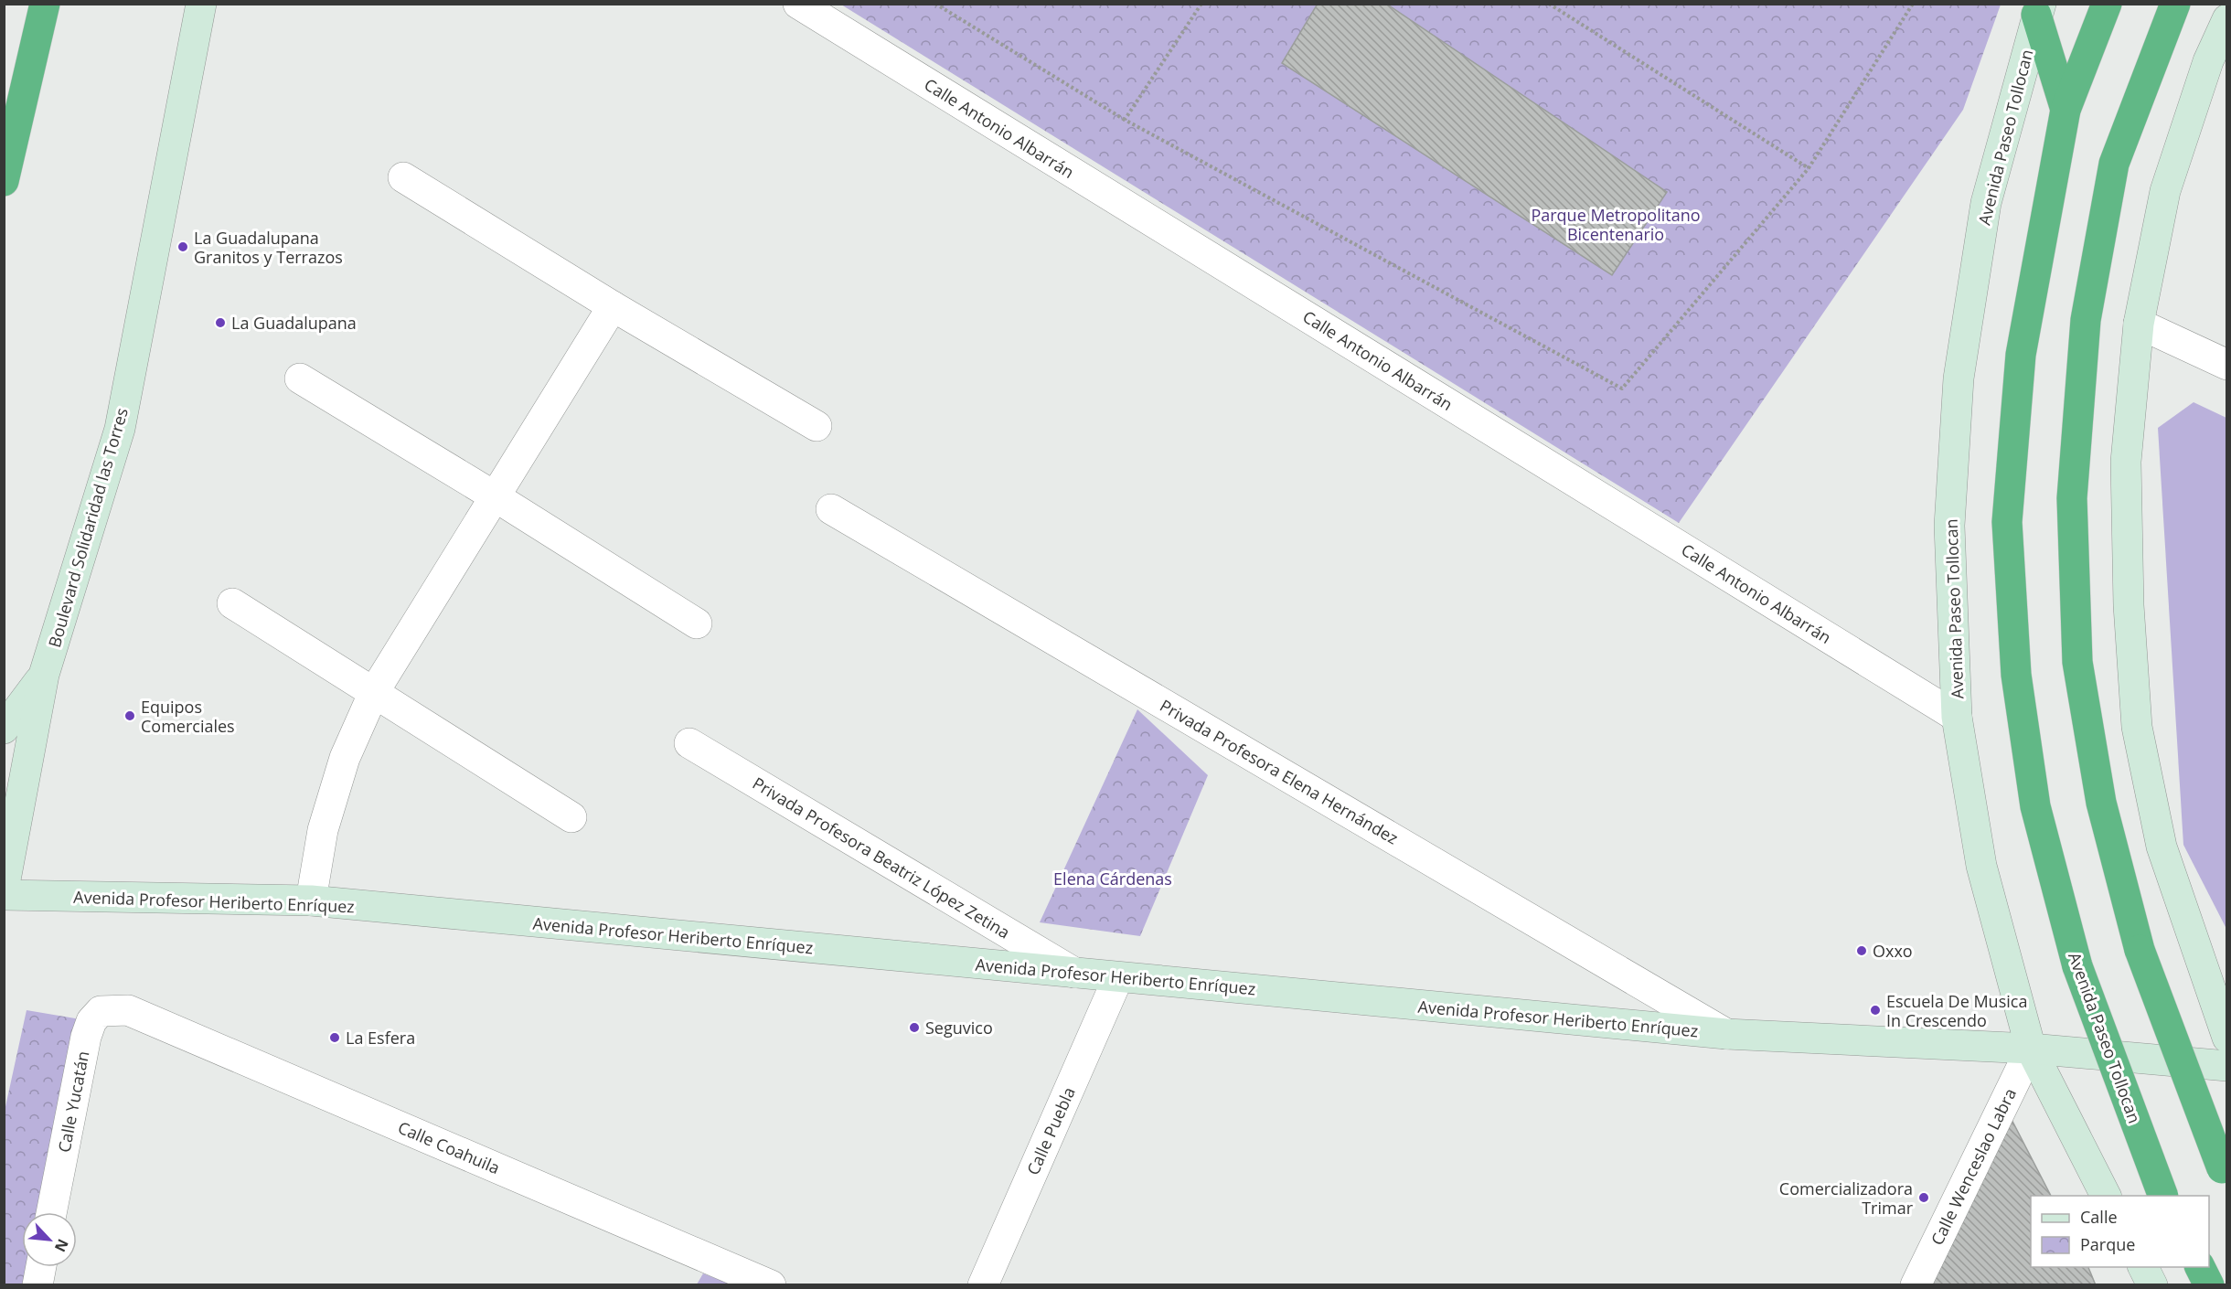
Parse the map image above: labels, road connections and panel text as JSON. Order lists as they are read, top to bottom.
{
  "streets": {
    "highway": ["Avenida Paseo Tollocan"],
    "main road": ["Boulevard Solidaridad las Torres", "Avenida Profesor Heriberto Enríquez"],
    "street": [
      "Calle Antonio Albarrán",
      "Privada Profesora Elena Hernández",
      "Privada Profesora Beatriz López Zetina",
      "Calle Yucatán",
      "Calle Puebla",
      "Calle Coahuila",
      "Calle Wenceslao Labra"
    ]
  },
  "crossings": [
    ["Calle Antonio Albarrán", "Avenida Paseo Tollocan"],
    ["Avenida Paseo Tollocan", "Avenida Profesor Heriberto Enríquez"],
    ["Avenida Paseo Tollocan", "Calle Wenceslao Labra"],
    ["Privada Profesora Elena Hernández", "Avenida Profesor Heriberto Enríquez"],
    ["Privada Profesora Beatriz López Zetina", "Avenida Profesor Heriberto Enríquez"],
    ["Avenida Profesor Heriberto Enríquez", "Calle Puebla"],
    ["Avenida Profesor Heriberto Enríquez", "Calle Wenceslao Labra"],
    ["Calle Yucatán", "Calle Coahuila"]
  ],
  "parks": ["Parque Metropolitano Bicentenario", "Elena Cárdenas"],
  "places": [
    "La Guadalupana Granitos y Terrazos",
    "La Guadalupana",
    "Equipos Comerciales",
    "Oxxo",
    "Escuela De Musica In Crescendo",
    "Seguvico",
    "La Esfera",
    "Comercializadora Trimar"
  ],
  "legend": ["Calle", "Parque"],
  "north": "bottom right"
}
